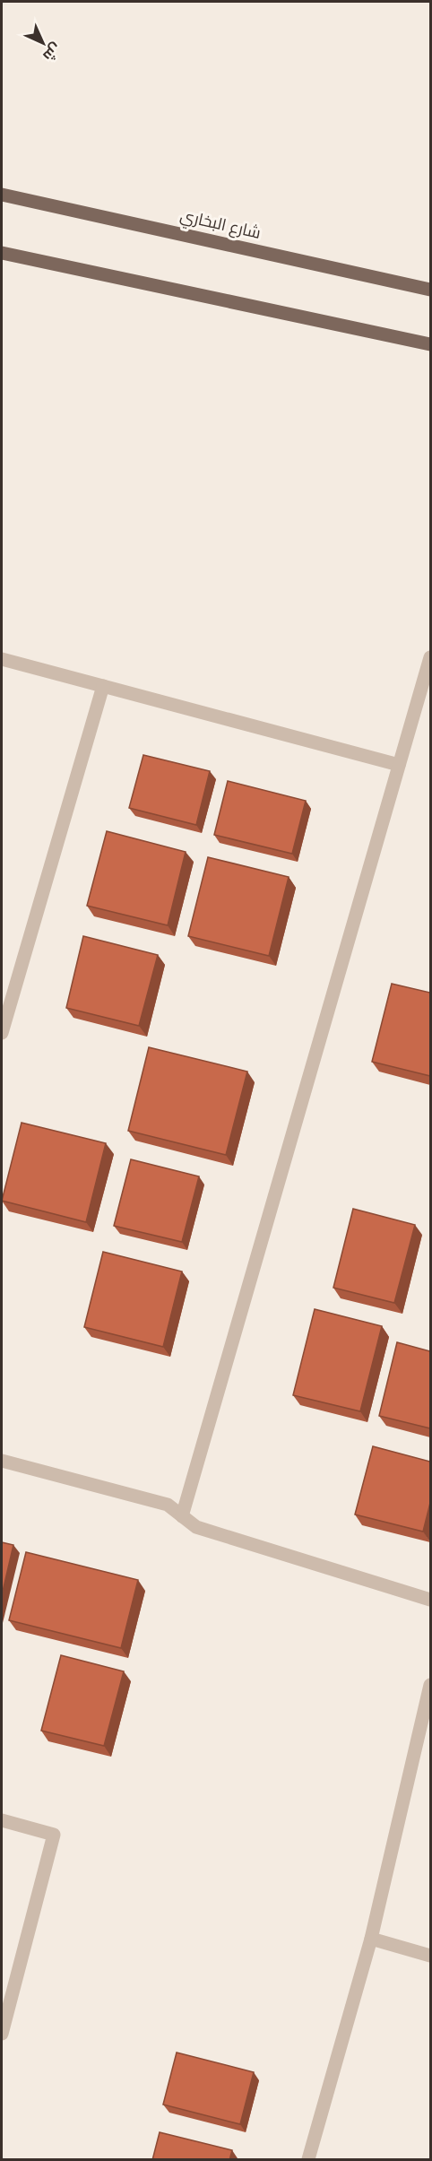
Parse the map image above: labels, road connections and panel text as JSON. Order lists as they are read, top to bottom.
{
  "streets": {
    "main road": ["شارع البخاري"]
  },
  "north": "bottom right"
}
